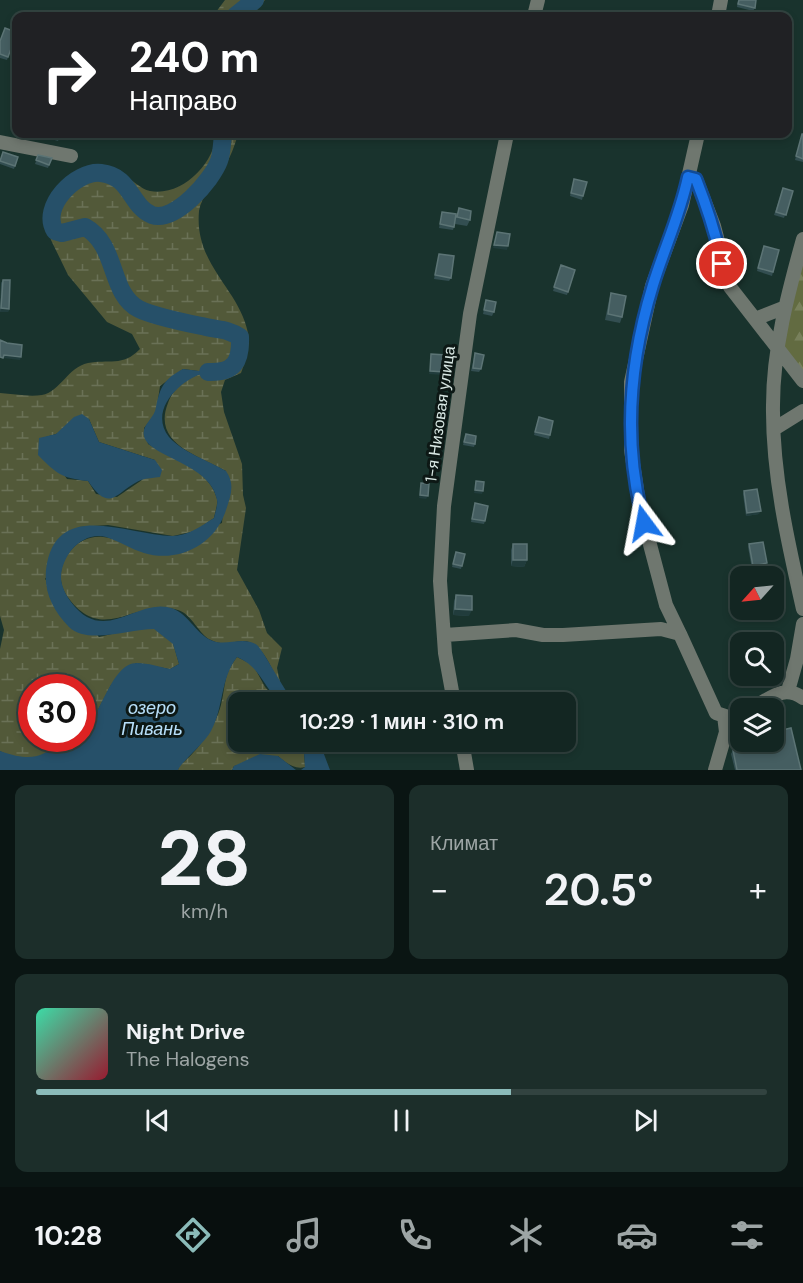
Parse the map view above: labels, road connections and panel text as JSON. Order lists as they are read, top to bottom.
{
  "streets": {
    "street": ["1-я Низовая улица"]
  },
  "water": ["озеро Пивань"],
  "north": "bottom left",
  "page": {
    "turn": ["240 m", "Направо"],
    "limit": "30",
    "trip": "10:29 · 1 мин · 310 m",
    "tile": [
      ["28", "km/h"],
      "Климат"
    ],
    "heat": ["−", "20.5°", "+"],
    "song": ["Night Drive", "The Halogens"],
    "tabs": "10:28"
  }
}
